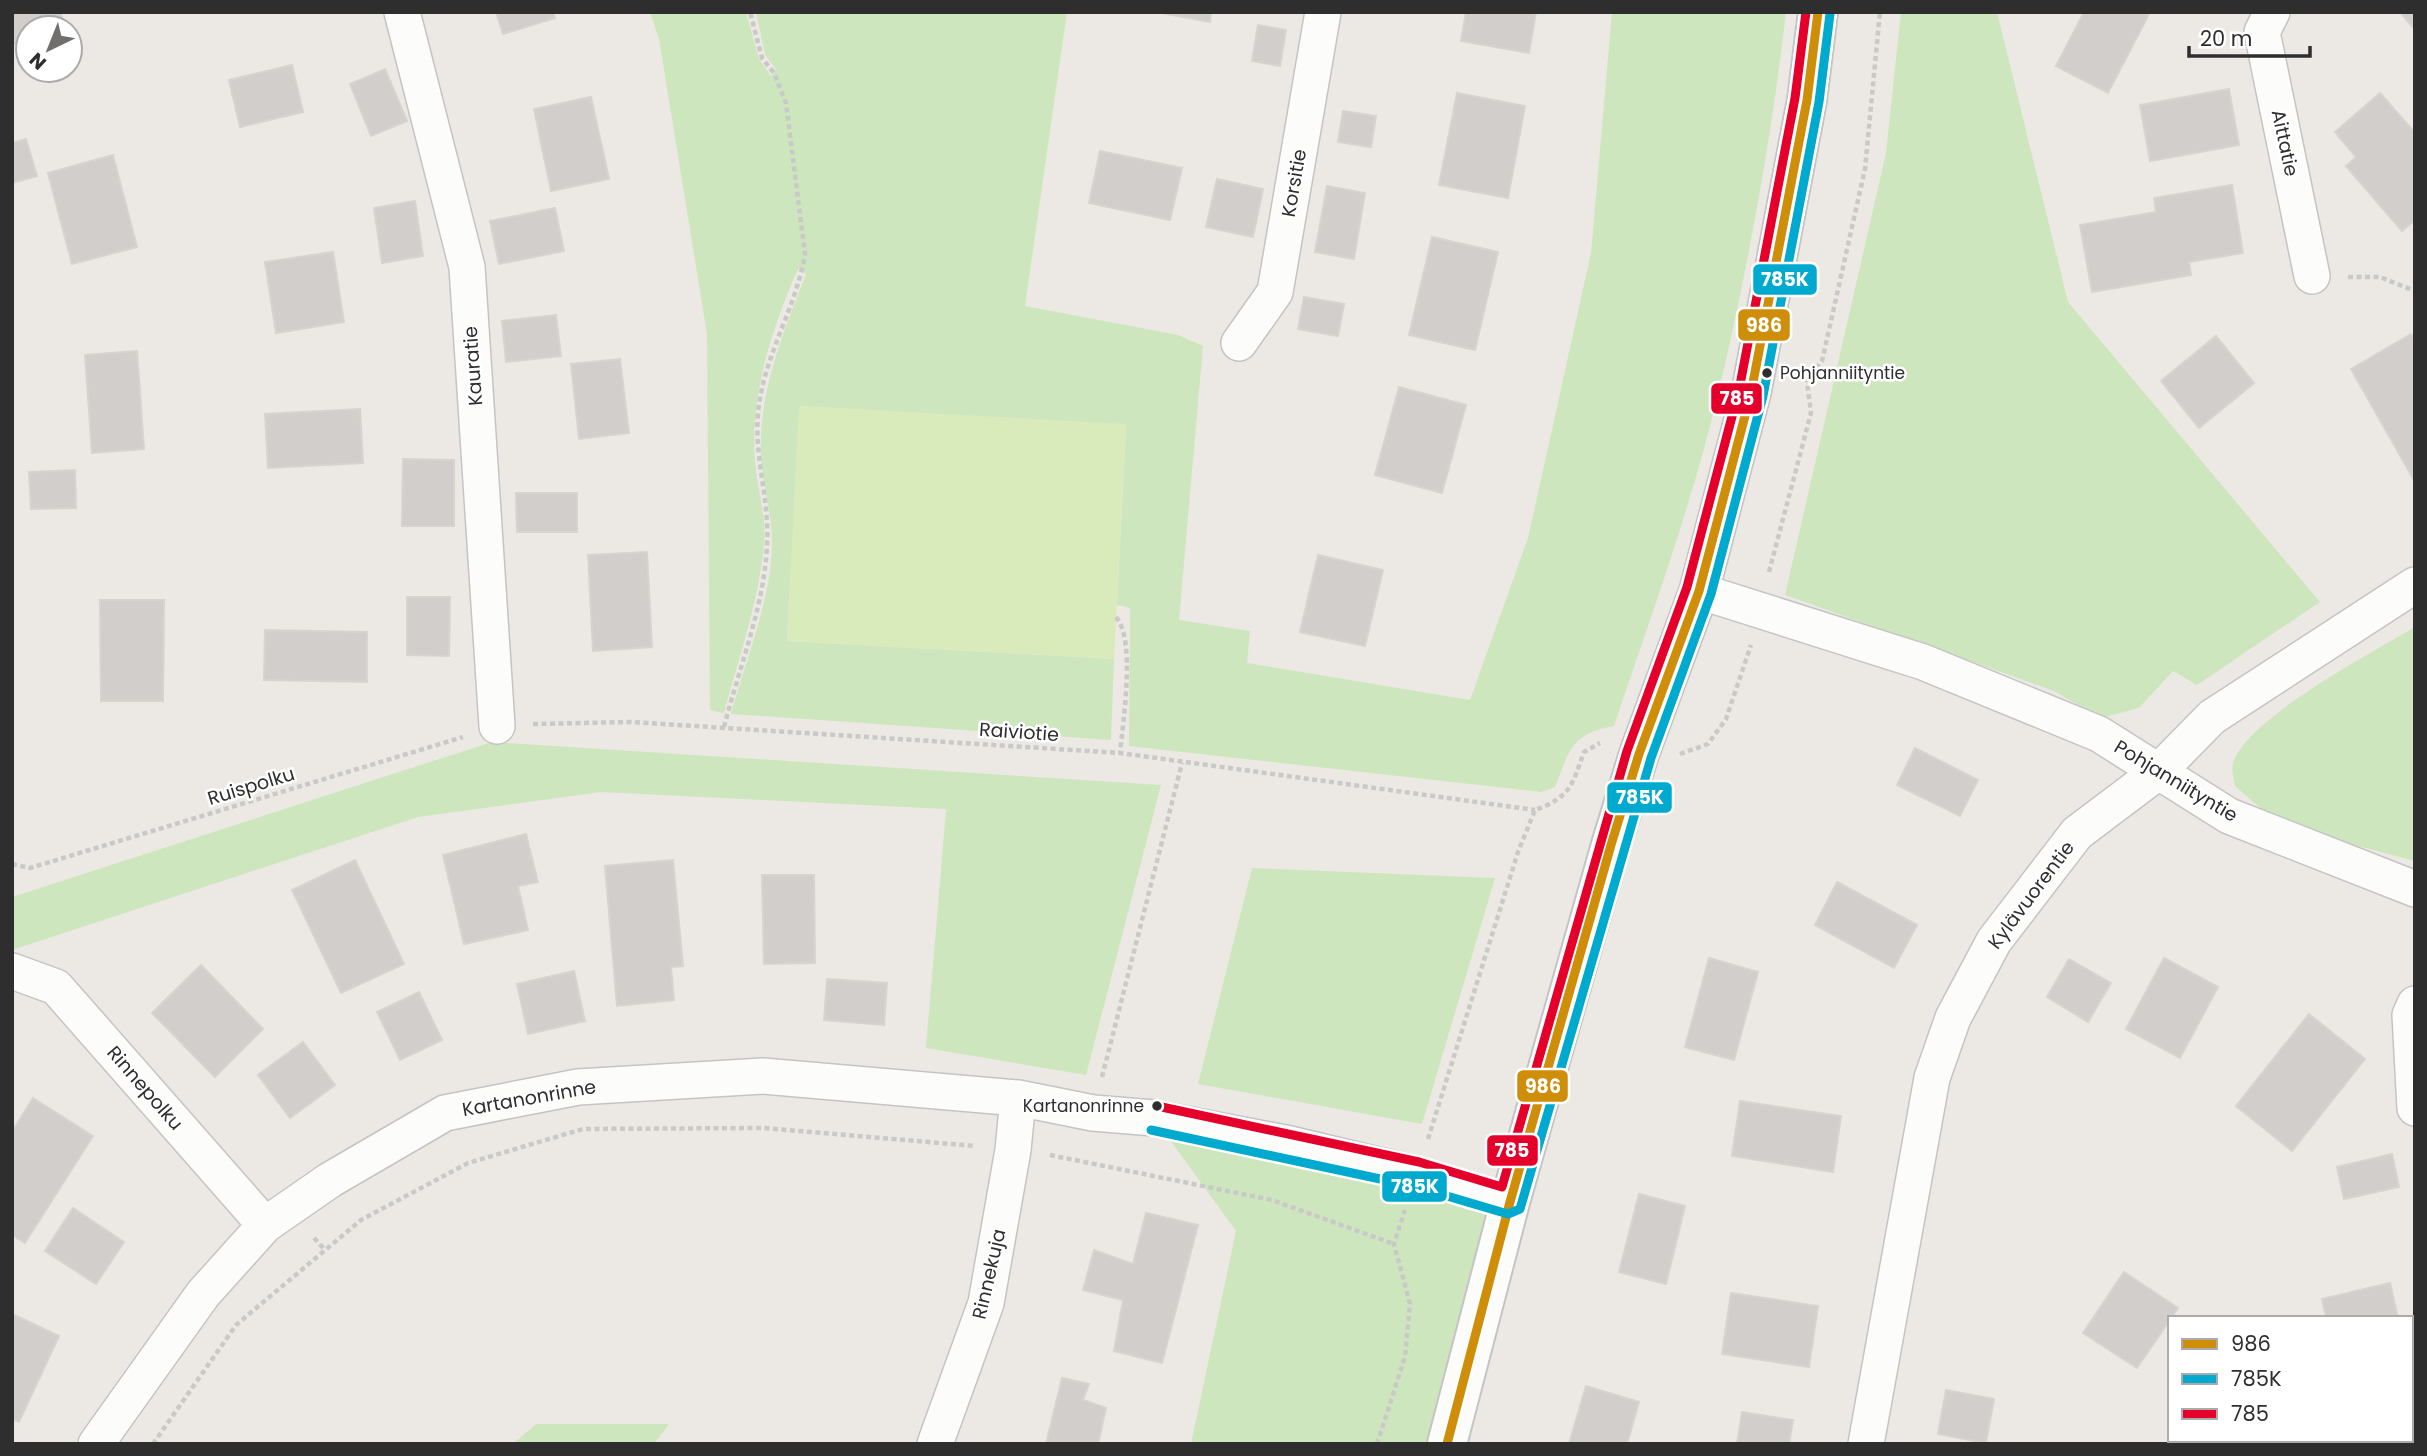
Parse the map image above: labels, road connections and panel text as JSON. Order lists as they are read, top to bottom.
{
  "streets": {
    "street": [
      "Aittatie",
      "Korsitie",
      "Kauratie",
      "Pohjanniityntie",
      "Kylävuorentie",
      "Rinnepolku",
      "Kartanonrinne",
      "Rinnekuja"
    ],
    "path": ["Raiviotie", "Ruispolku"]
  },
  "crossings": [
    ["Kauratie", "Raiviotie"],
    ["Kauratie", "Ruispolku"],
    ["Raiviotie", "Ruispolku"],
    ["Pohjanniityntie", "Kylävuorentie"],
    ["Rinnepolku", "Kartanonrinne"],
    ["Kartanonrinne", "Rinnekuja"]
  ],
  "places": ["Pohjanniityntie", "Kartanonrinne"],
  "lines": ["transit line 986", "transit line 785", "transit line 785K"],
  "legend": ["986", "785K", "785"],
  "scale_bar": "20 m",
  "north": "bottom left"
}
